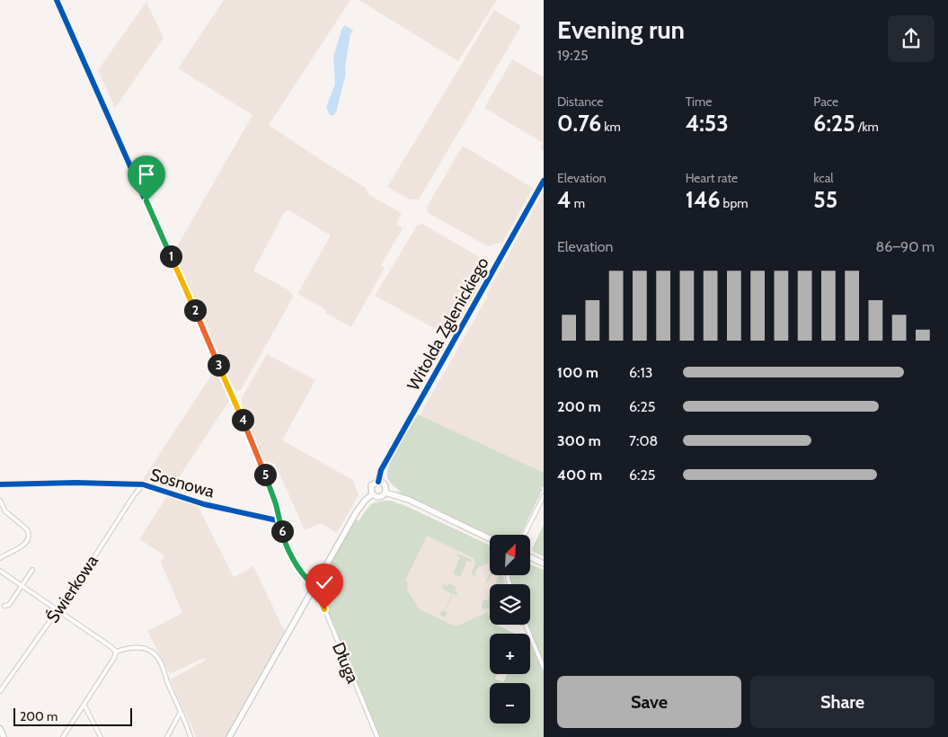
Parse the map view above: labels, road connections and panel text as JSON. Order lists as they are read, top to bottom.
{
  "streets": {
    "main road": ["Witolda Zglenickiego"],
    "street": ["Sosnowa", "Świerkowa", "Długa"]
  },
  "crossings": [
    ["Sosnowa", "Świerkowa"]
  ],
  "scale_bar": "200 m",
  "north": "top right",
  "page": {
    "heading": ["Evening run", "19:25"],
    "stats": [
      ["Distance", "0.76 km"],
      ["Time", "4:53"],
      ["Pace", "6:25 /km"],
      ["Elevation", "4 m"],
      ["Heart rate", "146 bpm"],
      ["kcal", "55"]
    ],
    "chart": ["Elevation", "86–90 m"],
    "pins": [
      "1",
      "2",
      "3",
      "4",
      "5",
      "6"
    ],
    "list": [
      {
        "name": "100 m",
        "note": "6:13"
      },
      {
        "name": "200 m",
        "note": "6:25"
      },
      {
        "name": "300 m",
        "note": "7:08"
      },
      {
        "name": "400 m",
        "note": "6:25"
      }
    ],
    "map_buttons": ["+", "−"],
    "buttons": ["Save", "Share"],
    "scale": "200 m"
  }
}
